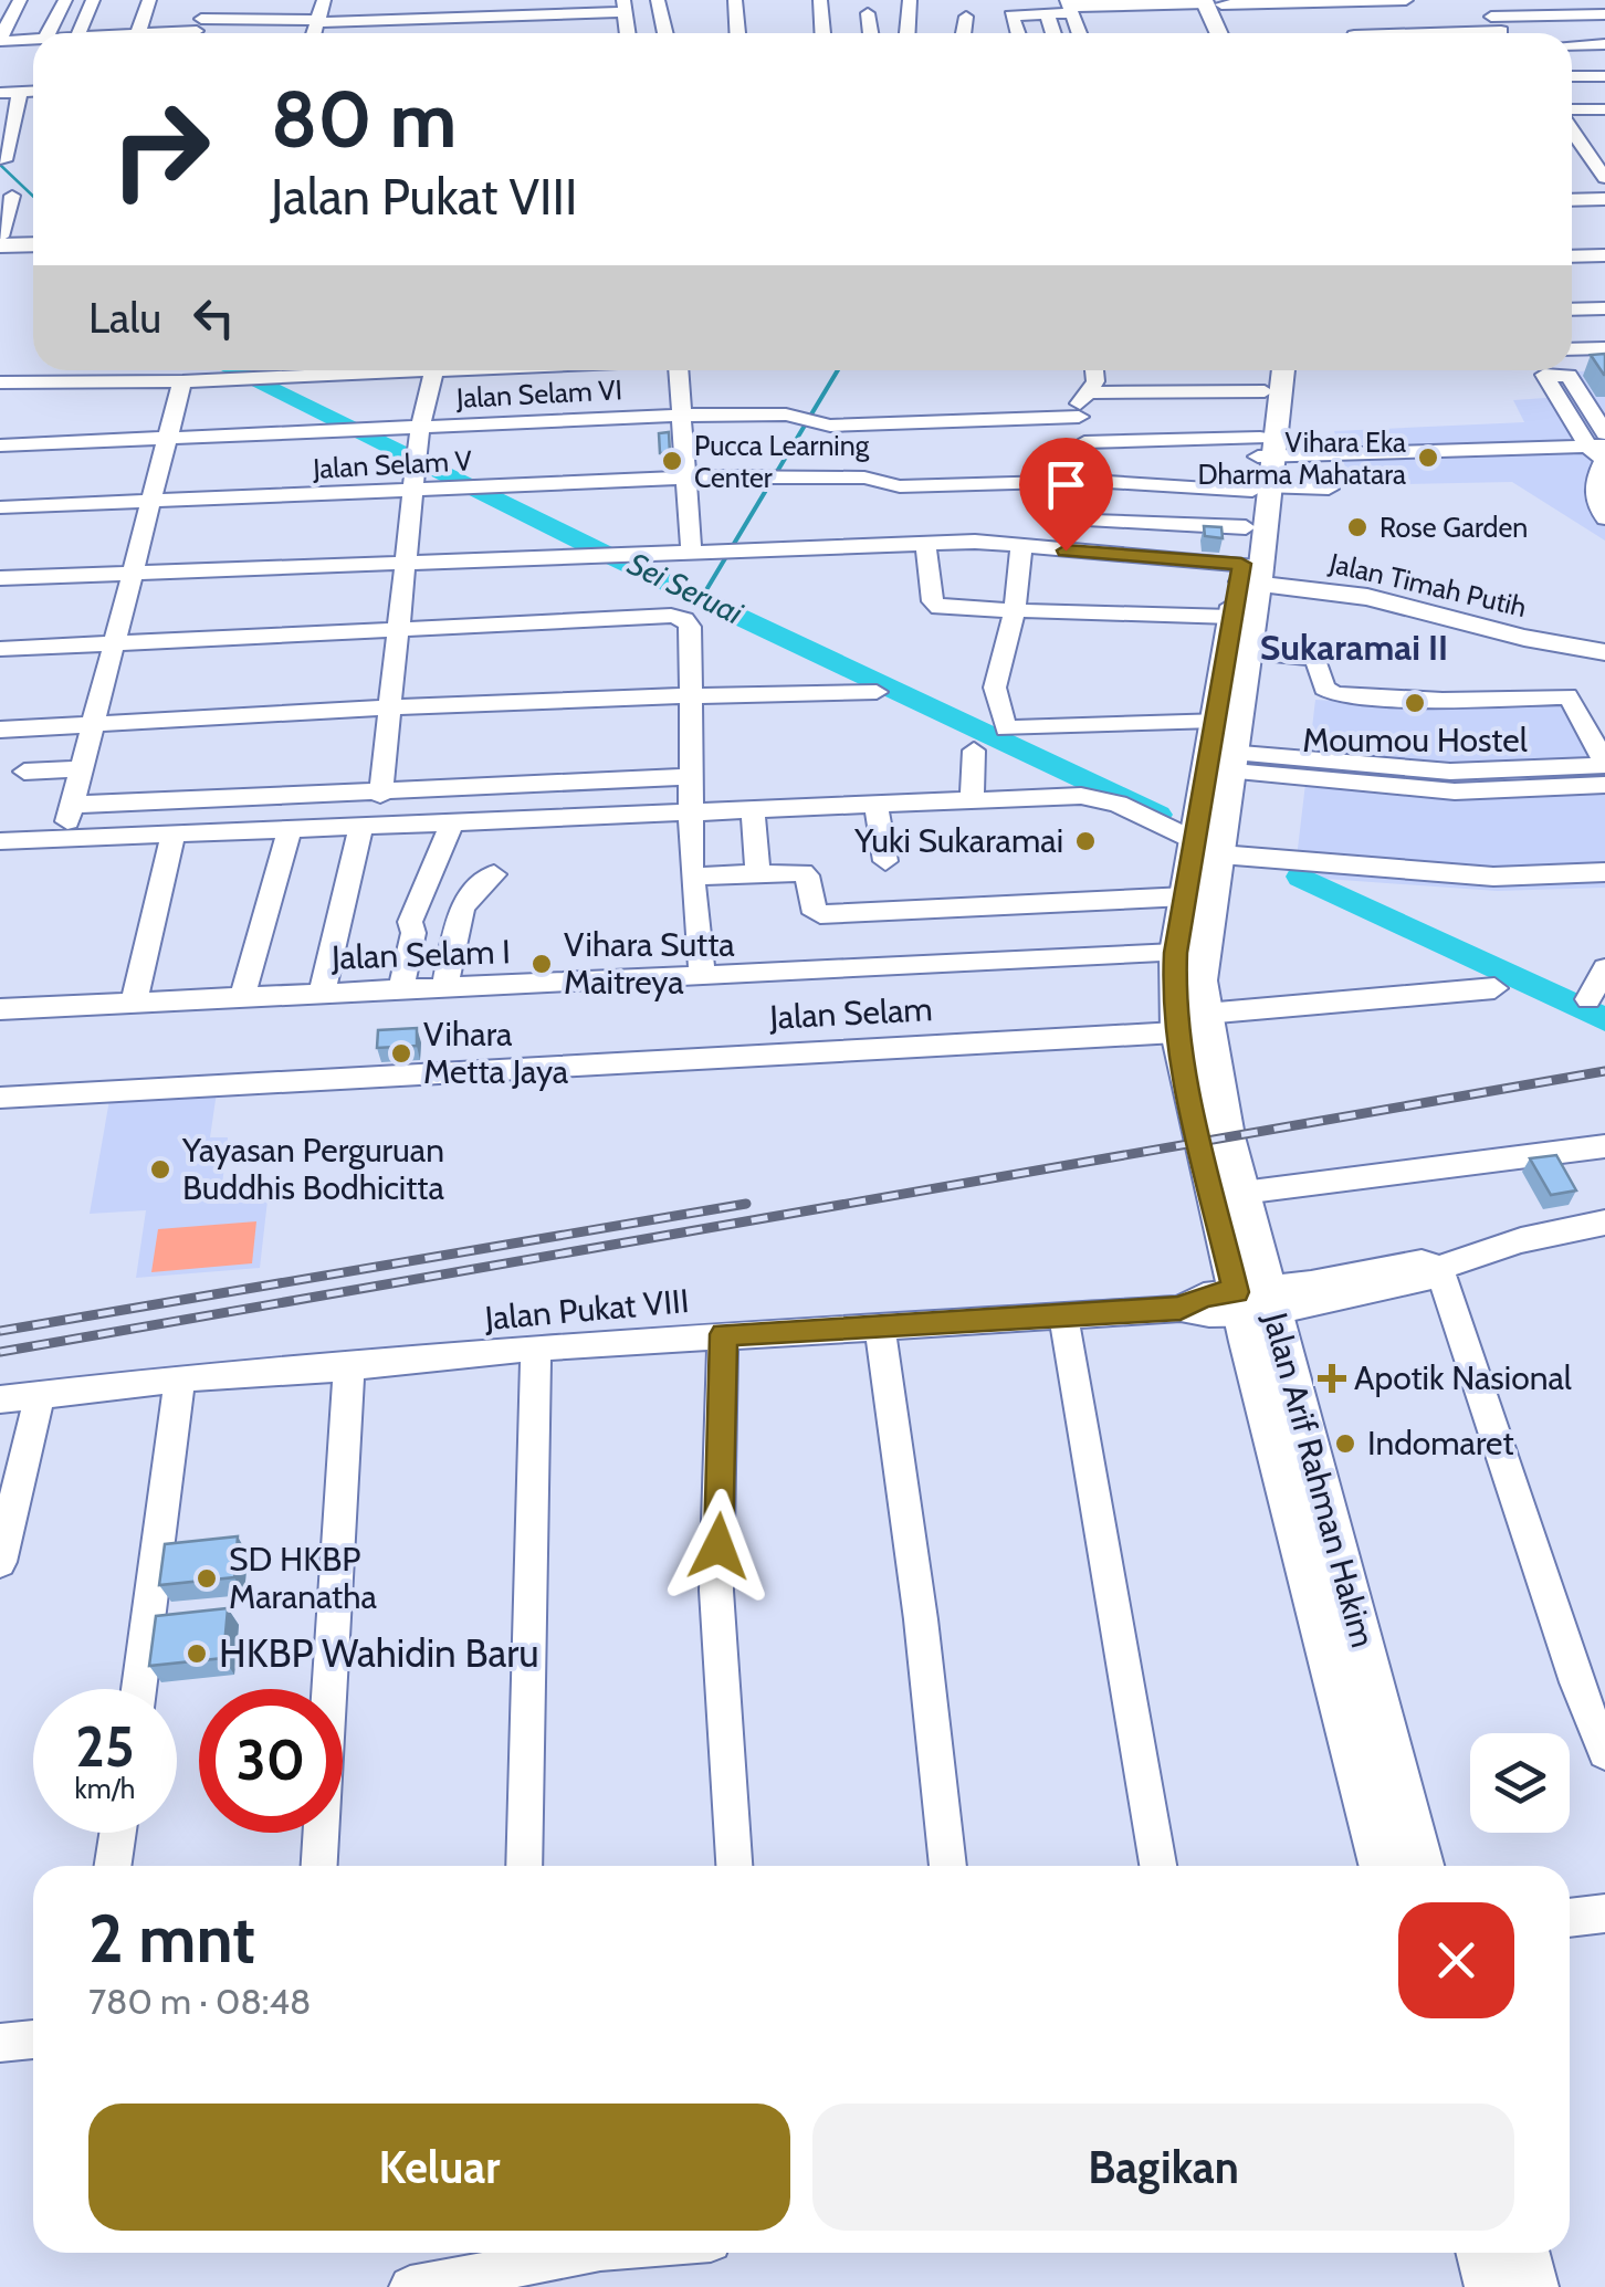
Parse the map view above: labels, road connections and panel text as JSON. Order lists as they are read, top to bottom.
{
  "streets": {
    "main road": ["Jalan Timah Putih", "Jalan Arif Rahman Hakim"],
    "street": [
      "Jalan Selam VI",
      "Jalan Selam V",
      "Jalan Selam I",
      "Jalan Selam",
      "Jalan Pukat VIII"
    ]
  },
  "crossings": [
    ["Jalan Selam V", "Jalan Arif Rahman Hakim"],
    ["Jalan Timah Putih", "Jalan Arif Rahman Hakim"],
    ["Jalan Selam I", "Jalan Arif Rahman Hakim"],
    ["Jalan Selam", "Jalan Arif Rahman Hakim"],
    ["Jalan Pukat VIII", "Jalan Arif Rahman Hakim"]
  ],
  "districts": ["Sukaramai II"],
  "water": ["Sei Seruai"],
  "places": {
    "other": [
      "Vihara Eka Dharma Mahatara",
      "Pucca Learning Center",
      "Rose Garden",
      "Moumou Hostel",
      "Yuki Sukaramai",
      "Vihara Sutta Maitreya",
      "Vihara Metta Jaya",
      "Yayasan Perguruan Buddhis Bodhicitta",
      "Indomaret",
      "SD HKBP Maranatha",
      "HKBP Wahidin Baru"
    ],
    "health": ["Apotik Nasional"]
  },
  "page": {
    "turn": ["80 m", "Jalan Pukat VIII"],
    "then": "Lalu",
    "speed": "25 km/h",
    "limit": "30",
    "heading": ["2 mnt", "780 m · 08:48"],
    "buttons": ["Keluar", "Bagikan"]
  }
}
